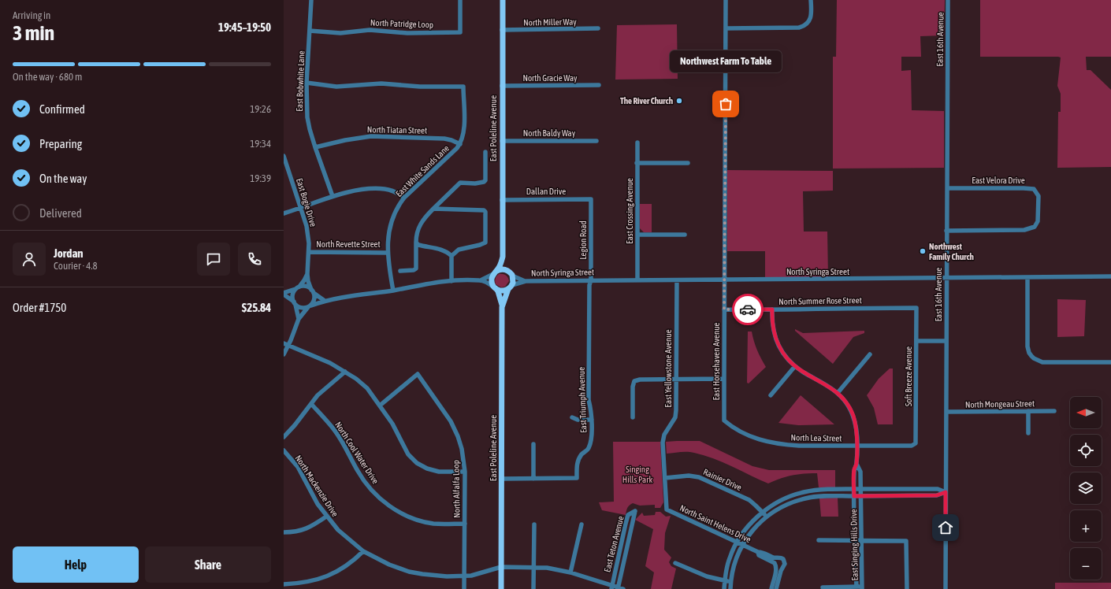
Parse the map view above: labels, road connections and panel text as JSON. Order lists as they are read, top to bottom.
{
  "streets": {
    "main road": ["East Poleline Avenue"],
    "street": [
      "North Miller Way",
      "North Patridge Loop",
      "East 16th Avenue",
      "North Gracie Way",
      "East Bobwhite Lane",
      "North Tiatan Street",
      "North Baldy Way",
      "East White Sands Lane",
      "East Velora Drive",
      "Dallan Drive",
      "East Bogie Drive",
      "East Crossing Avenue",
      "Legion Road",
      "North Revette Street",
      "North Syringa Street",
      "North Summer Rose Street",
      "East Horsehaven Avenue",
      "East Yellowstone Avenue",
      "Soft Breeze Avenue",
      "East Triumph Avenue",
      "North Mongeau Street",
      "North Lea Street",
      "North Cool Water Drive",
      "Rainier Drive",
      "North Mackenzie Drive",
      "North Alfalfa Loop",
      "North Saint Helens Drive",
      "East Teton Avenue",
      "East Singing Hills Drive"
    ]
  },
  "crossings": [
    ["North Miller Way", "East Poleline Avenue"],
    ["North Patridge Loop", "East Bobwhite Lane"],
    ["East 16th Avenue", "East Velora Drive"],
    ["East 16th Avenue", "North Syringa Street"],
    ["East 16th Avenue", "North Mongeau Street"],
    ["North Gracie Way", "East Poleline Avenue"],
    ["East Bobwhite Lane", "North Tiatan Street"],
    ["East Bobwhite Lane", "East White Sands Lane"],
    ["East Poleline Avenue", "North Baldy Way"],
    ["East Poleline Avenue", "Dallan Drive"],
    ["East Poleline Avenue", "North Syringa Street"],
    ["East Poleline Avenue", "East Triumph Avenue"],
    ["East Poleline Avenue", "North Mackenzie Drive"],
    ["North Tiatan Street", "East White Sands Lane"],
    ["East White Sands Lane", "North Revette Street"],
    ["Dallan Drive", "Legion Road"],
    ["East Bogie Drive", "North Revette Street"],
    ["East Crossing Avenue", "North Syringa Street"],
    ["Legion Road", "North Syringa Street"],
    ["Legion Road", "East Triumph Avenue"],
    ["North Syringa Street", "East Horsehaven Avenue"],
    ["North Syringa Street", "East Yellowstone Avenue"],
    ["North Syringa Street", "East Triumph Avenue"],
    ["North Summer Rose Street", "East Horsehaven Avenue"],
    ["North Summer Rose Street", "Soft Breeze Avenue"],
    ["North Summer Rose Street", "East Singing Hills Drive"],
    ["East Horsehaven Avenue", "North Lea Street"],
    ["East Yellowstone Avenue", "Rainier Drive"],
    ["East Yellowstone Avenue", "North Saint Helens Drive"],
    ["Soft Breeze Avenue", "North Lea Street"],
    ["North Lea Street", "East Singing Hills Drive"],
    ["North Cool Water Drive", "North Alfalfa Loop"],
    ["North Mackenzie Drive", "North Alfalfa Loop"],
    ["North Mackenzie Drive", "East Teton Avenue"]
  ],
  "parks": ["Singing Hills Park"],
  "places": ["The River Church", "Northwest Farm To Table", "Northwest Family Church"],
  "north": "left",
  "page": {
    "heading": ["3 min", "Arriving in", "19:45–19:50"],
    "panel": [
      "Jordan",
      "Courier · 4.8",
      "Order #1750",
      "$25.84"
    ],
    "bubble": "Northwest Farm To Table",
    "bar": "On the way · 680 m",
    "list": [
      ["Confirmed", "19:26"],
      ["Preparing", "19:34"],
      ["On the way", "19:39"],
      "Delivered"
    ],
    "map_buttons": ["+", "−"],
    "buttons": ["Help", "Share"]
  }
}
